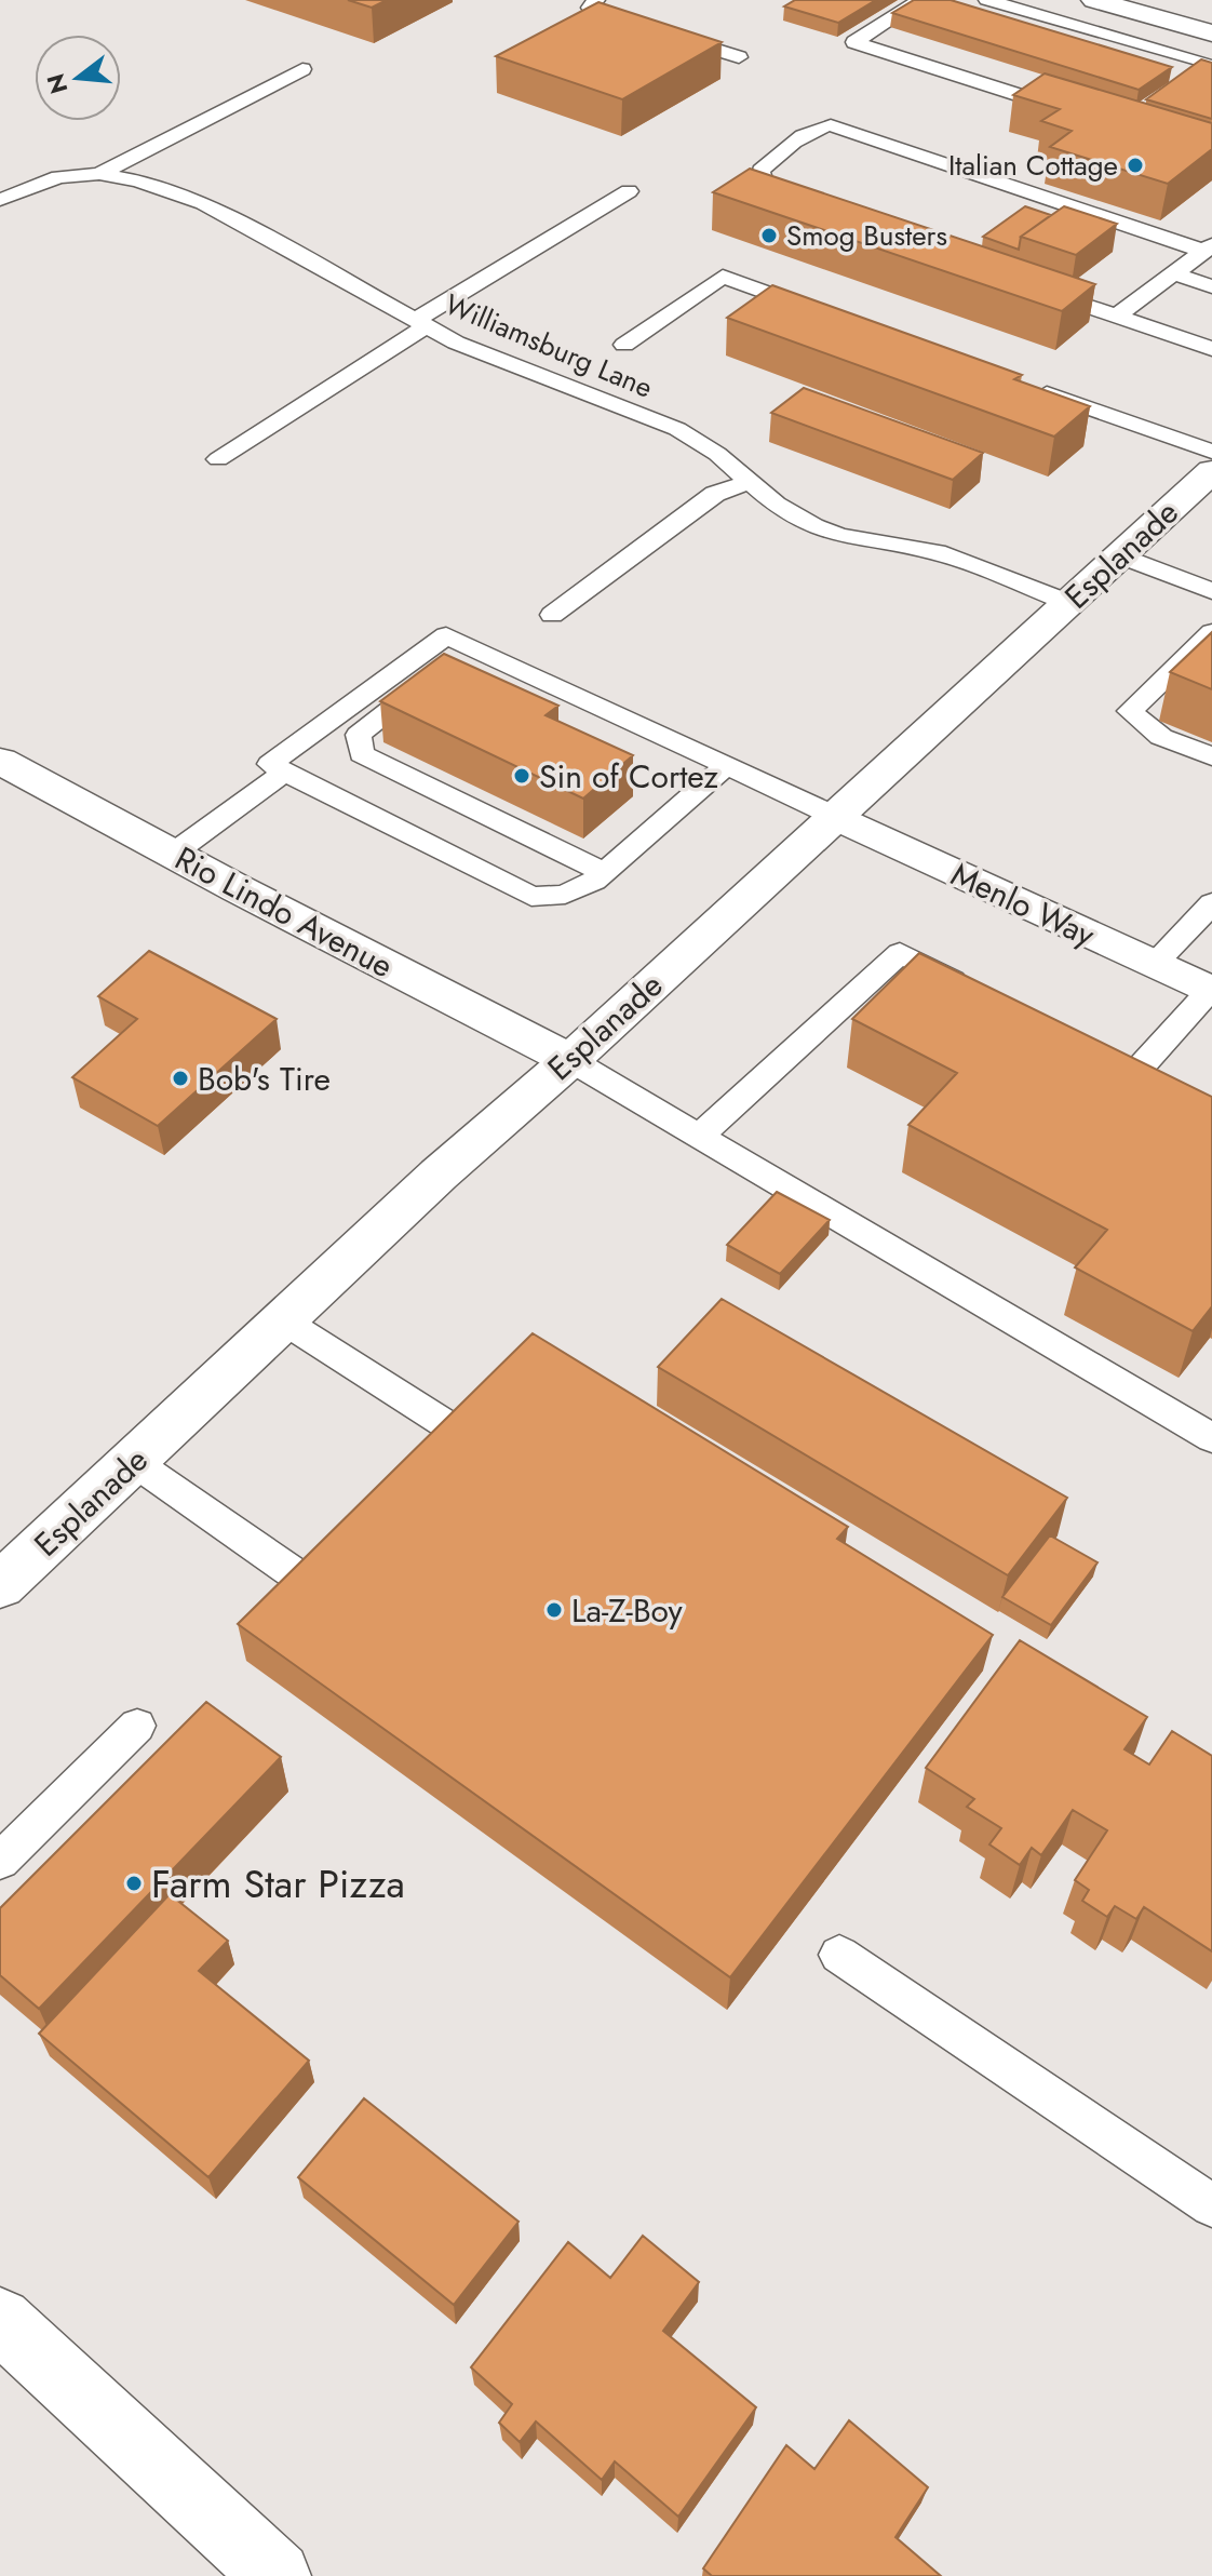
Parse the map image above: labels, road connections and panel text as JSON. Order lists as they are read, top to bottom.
{
  "streets": {
    "main road": ["Esplanade", "Menlo Way", "Rio Lindo Avenue"],
    "lane": ["Williamsburg Lane"]
  },
  "crossings": [
    ["Williamsburg Lane", "Esplanade"],
    ["Esplanade", "Menlo Way"],
    ["Esplanade", "Rio Lindo Avenue"]
  ],
  "places": [
    "Italian Cottage",
    "Smog Busters",
    "Sin of Cortez",
    "Bob's Tire",
    "La-Z-Boy",
    "Farm Star Pizza"
  ],
  "north": "left"
}
